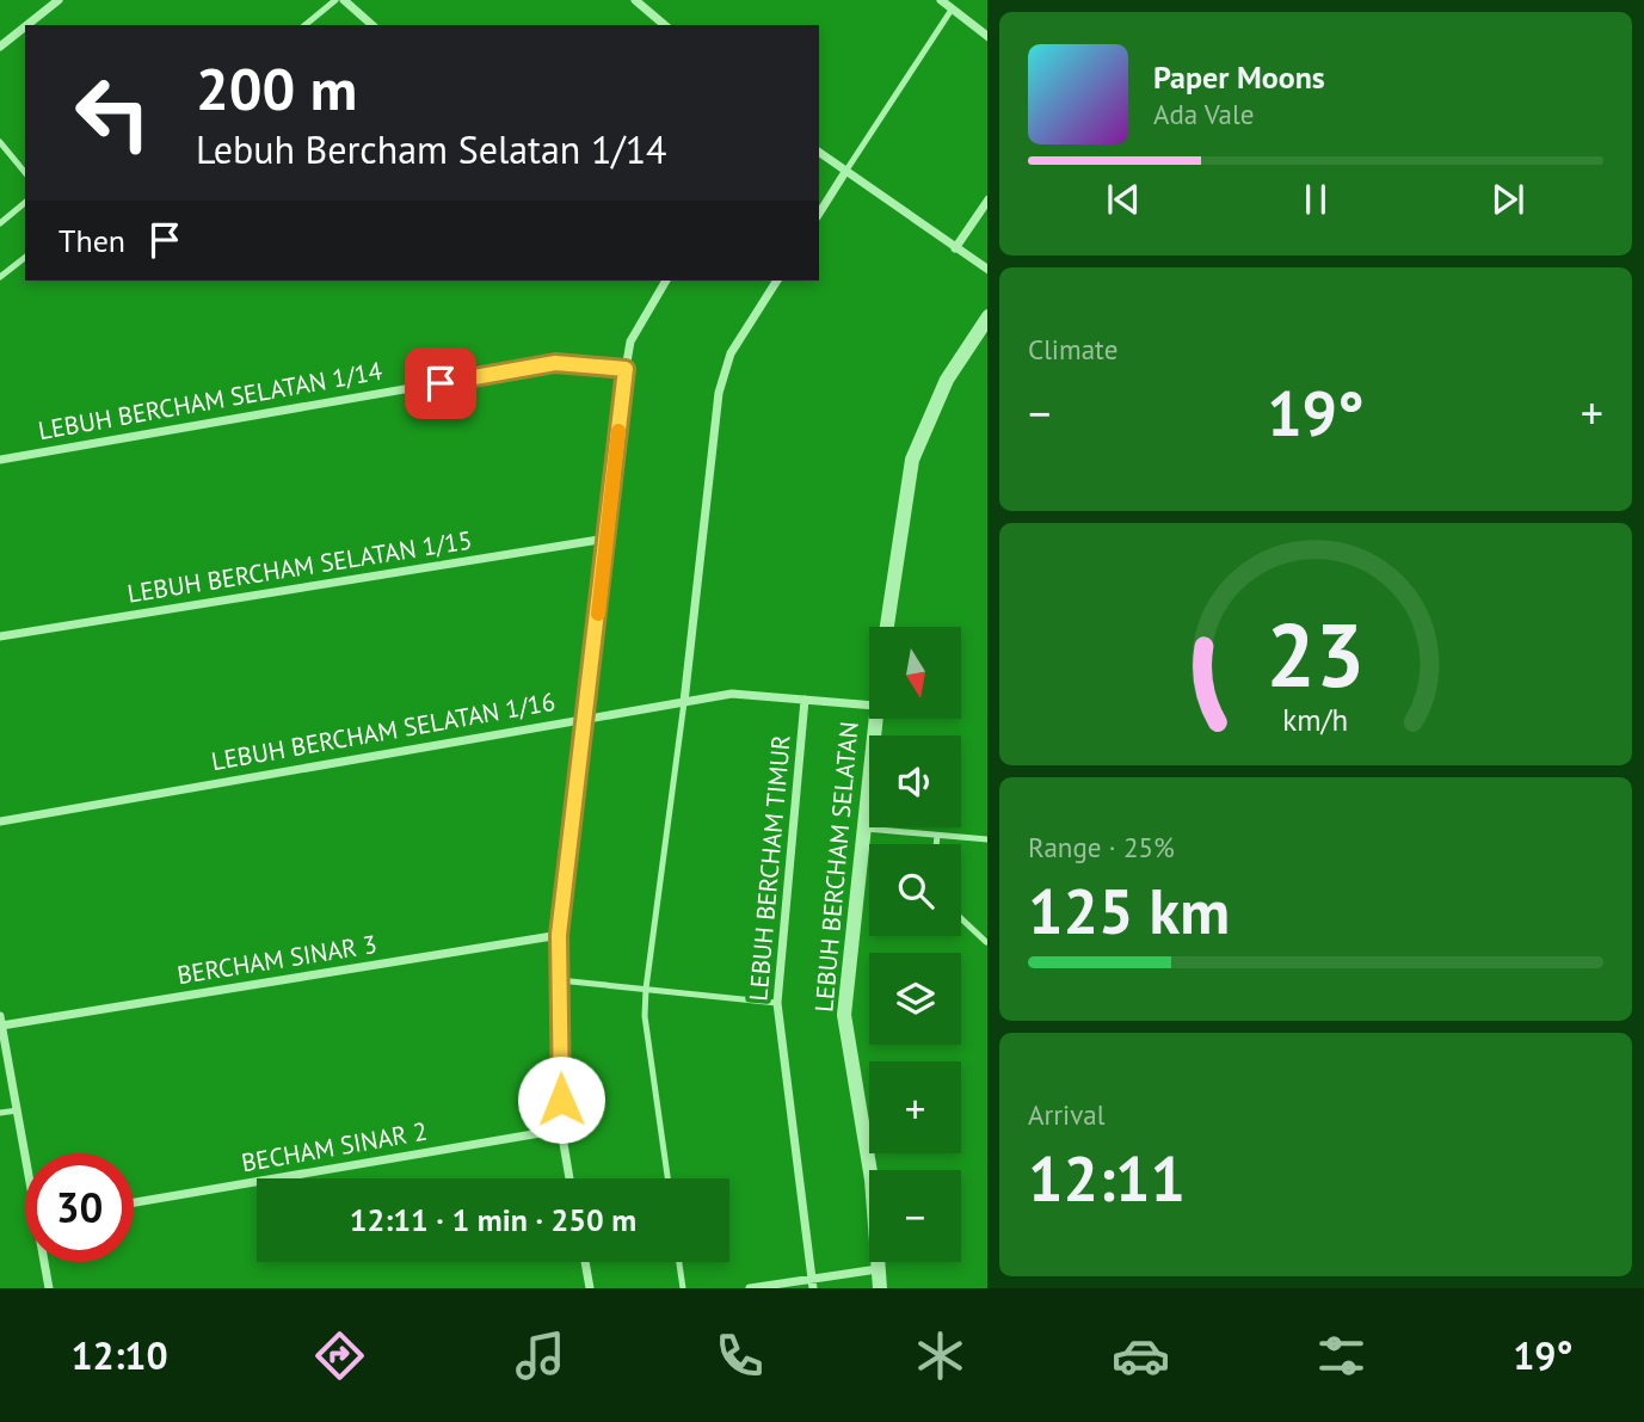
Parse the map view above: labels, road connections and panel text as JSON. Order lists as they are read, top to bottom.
{
  "streets": {
    "street": [
      "LEBUH BERCHAM SELATAN 1/14",
      "LEBUH BERCHAM SELATAN 1/15",
      "LEBUH BERCHAM SELATAN 1/16",
      "LEBUH BERCHAM SELATAN",
      "LEBUH BERCHAM TIMUR",
      "BERCHAM SINAR 3",
      "BECHAM SINAR 2"
    ]
  },
  "crossings": [
    ["LEBUH BERCHAM SELATAN 1/16", "LEBUH BERCHAM TIMUR"]
  ],
  "north": "bottom",
  "page": {
    "turn": ["200 m", "Lebuh Bercham Selatan 1/14"],
    "song": ["Paper Moons", "Ada Vale"],
    "then": "Then",
    "tile": [
      "Climate",
      ["Range · 25%", "125 km"],
      ["Arrival", "12:11"]
    ],
    "heat": ["−", "19°", "+"],
    "map_buttons": ["+", "−"],
    "limit": "30",
    "trip": "12:11 · 1 min · 250 m",
    "tabs": ["12:10", "19°"],
    "gauge": ["23", "km/h"]
  }
}
